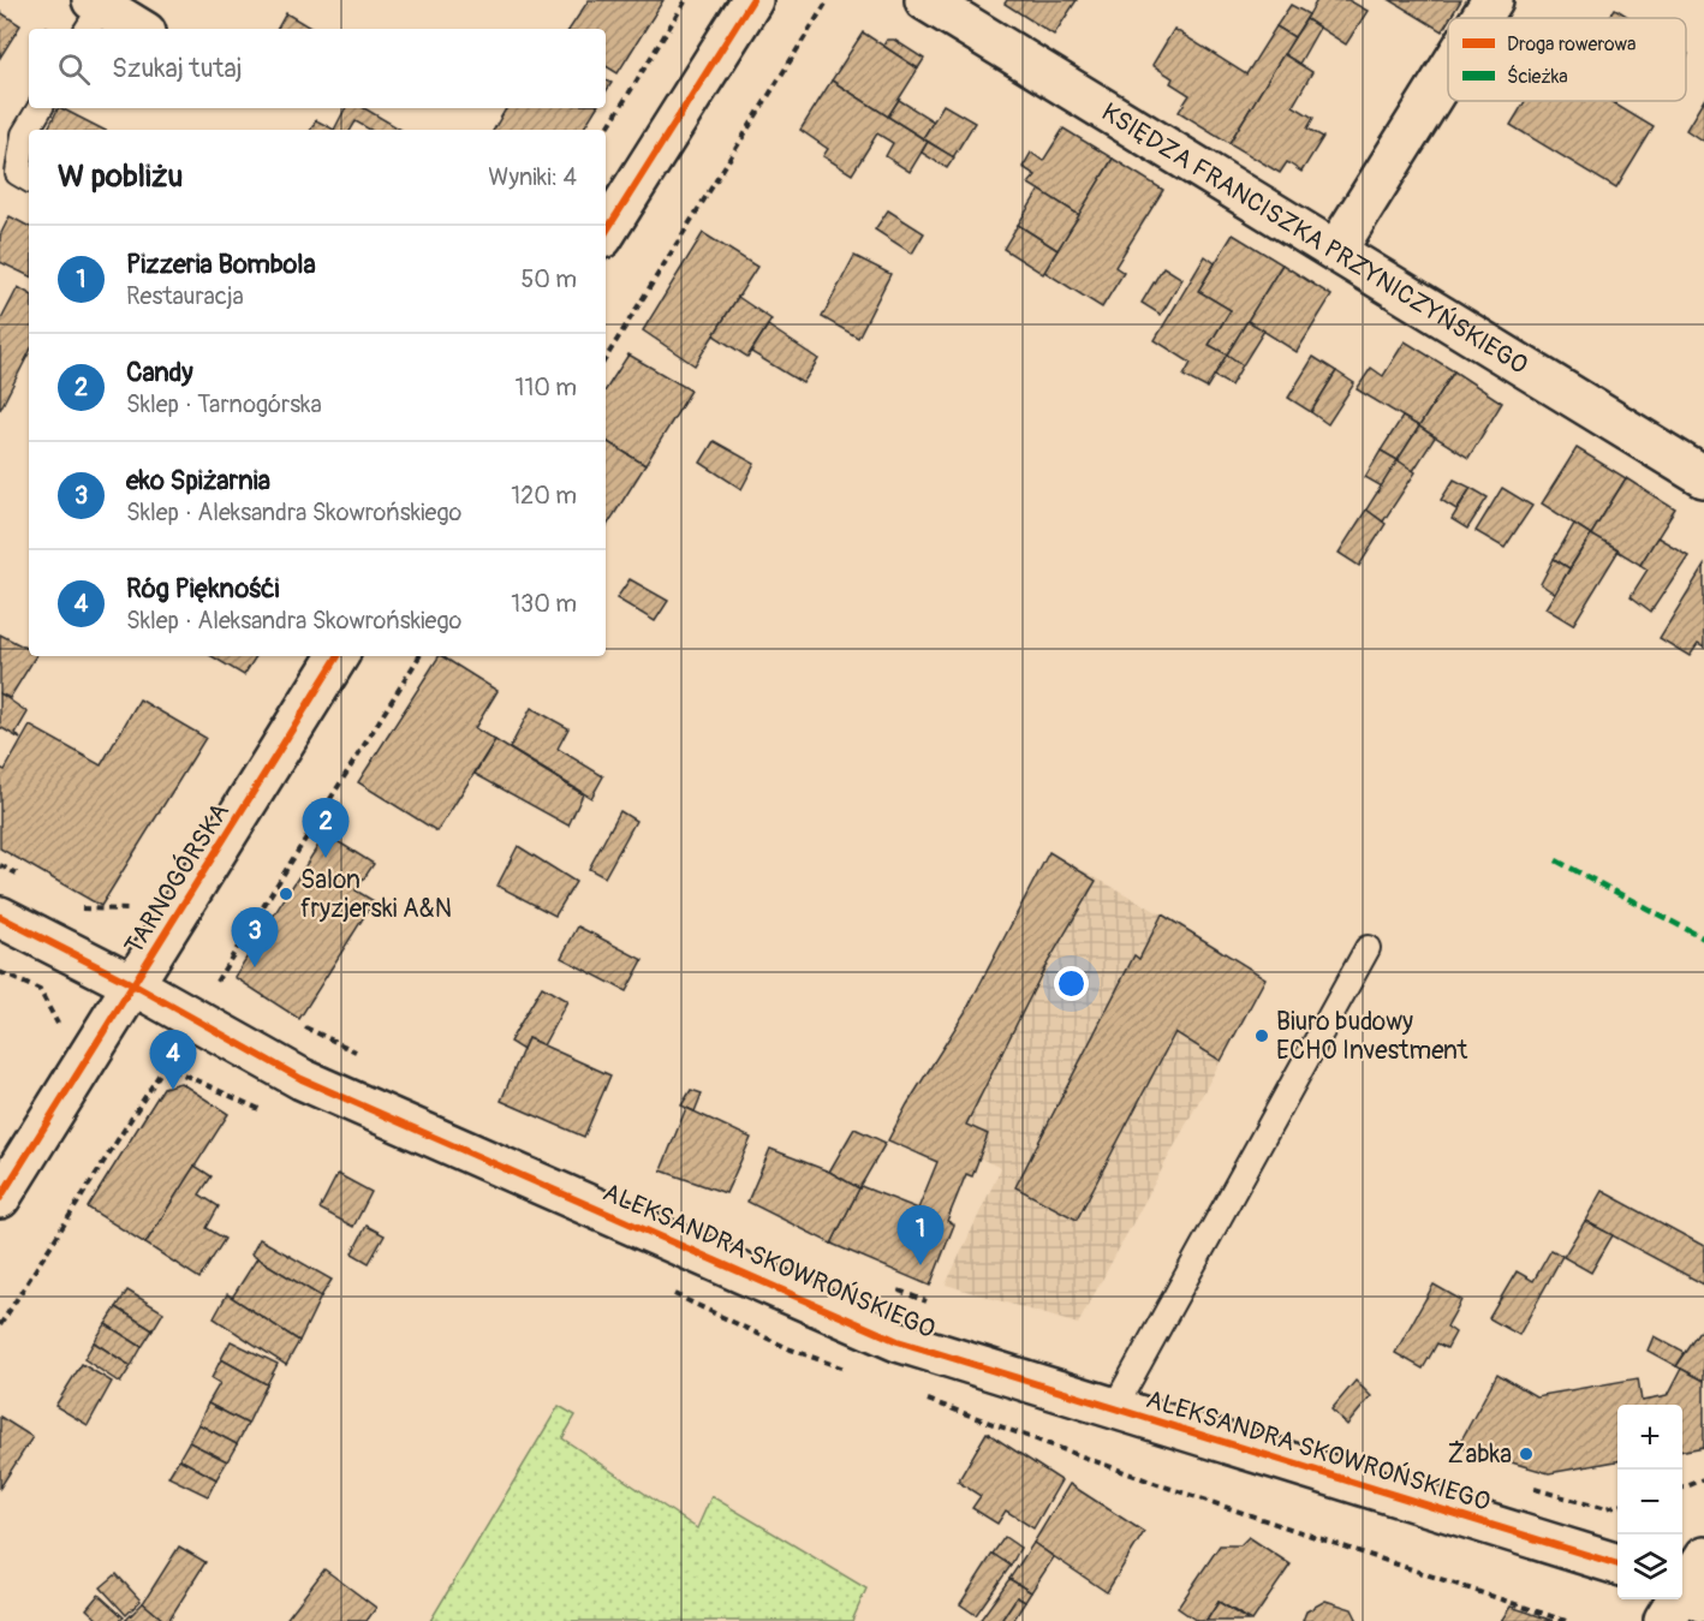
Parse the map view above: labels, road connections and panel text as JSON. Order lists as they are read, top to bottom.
{
  "streets": {
    "street": ["KSIĘDZA FRANCISZKA PRZYNICZYŃSKIEGO", "TARNOGÓRSKA", "ALEKSANDRA SKOWROŃSKIEGO"]
  },
  "crossings": [
    ["TARNOGÓRSKA", "ALEKSANDRA SKOWROŃSKIEGO"]
  ],
  "places": ["Salon fryzjerski A&N", "Biuro budowy ECHO Investment", "Żabka"],
  "legend": ["Droga rowerowa", "Ścieżka"],
  "page": {
    "search": "Szukaj tutaj",
    "heading": ["W pobliżu", "Wyniki: 4"],
    "list": [
      {
        "mark": "1",
        "name": "Pizzeria Bombola",
        "note": "Restauracja",
        "value": "50 m"
      },
      {
        "mark": "2",
        "name": "Candy",
        "note": "Sklep · Tarnogórska",
        "value": "110 m"
      },
      {
        "mark": "3",
        "name": "eko Spiżarnia",
        "note": "Sklep · Aleksandra Skowrońskiego",
        "value": "120 m"
      },
      {
        "mark": "4",
        "name": "Róg Pięknośći",
        "note": "Sklep · Aleksandra Skowrońskiego",
        "value": "130 m"
      }
    ],
    "pins": [
      "2",
      "3",
      "4",
      "1"
    ],
    "map_buttons": ["+", "−"]
  }
}
